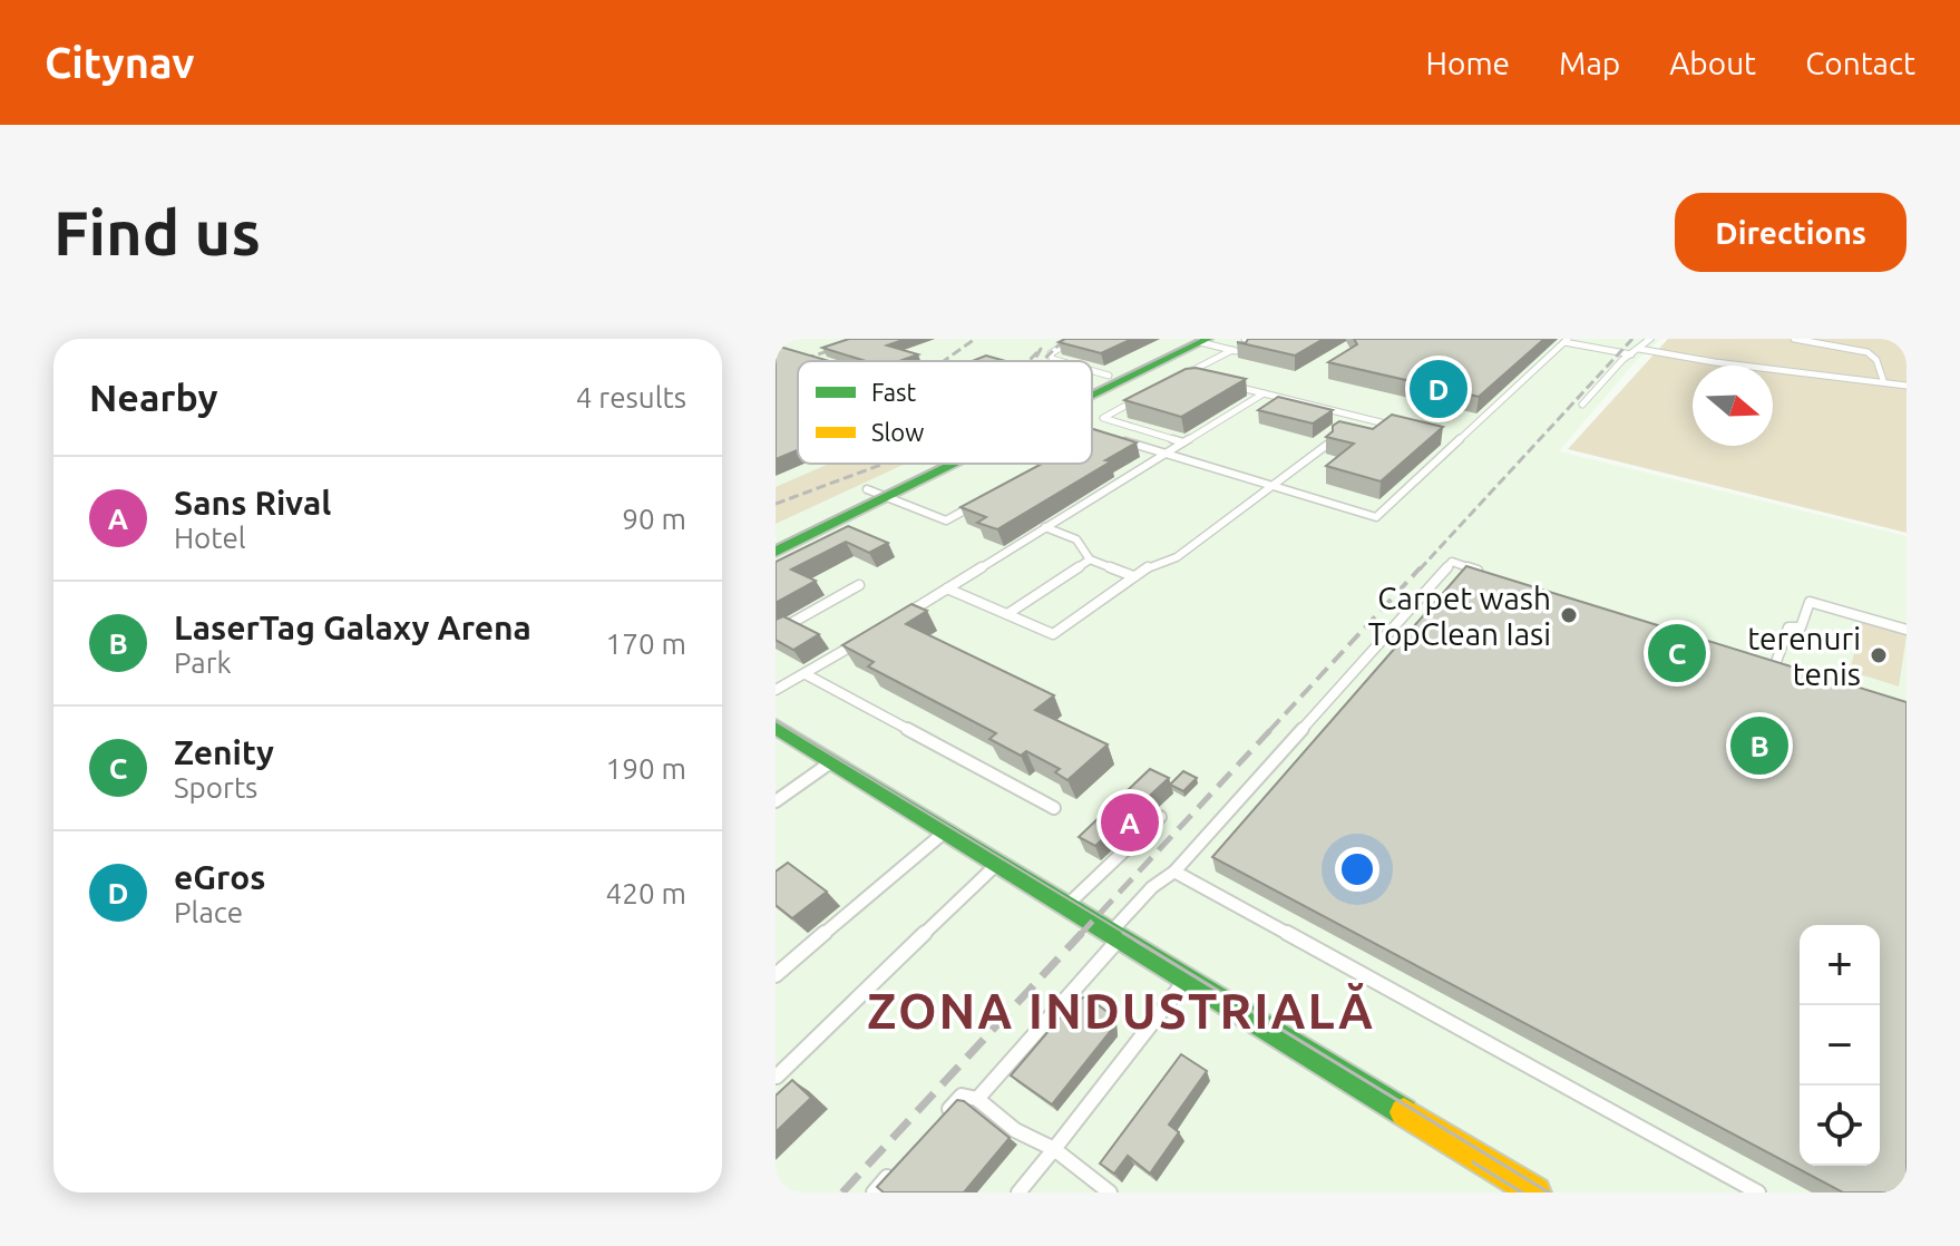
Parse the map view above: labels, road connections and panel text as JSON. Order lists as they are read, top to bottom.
{
  "districts": ["ZONA INDUSTRIALĂ"],
  "places": ["Carpet wash TopClean Iasi", "terenuri tenis"],
  "legend": ["Fast", "Slow"],
  "north": "right",
  "page": {
    "header": "Citynav",
    "nav": [
      "Home",
      "Map",
      "About",
      "Contact"
    ],
    "buttons": "Directions",
    "title": "Find us",
    "heading": ["Nearby", "4 results"],
    "pins": [
      "D",
      "C",
      "B",
      "A"
    ],
    "list": [
      {
        "mark": "A",
        "name": "Sans Rival",
        "note": "Hotel",
        "value": "90 m"
      },
      {
        "mark": "B",
        "name": "LaserTag Galaxy Arena",
        "note": "Park",
        "value": "170 m"
      },
      {
        "mark": "C",
        "name": "Zenity",
        "note": "Sports",
        "value": "190 m"
      },
      {
        "mark": "D",
        "name": "eGros",
        "note": "Place",
        "value": "420 m"
      }
    ],
    "map_buttons": ["+", "−"]
  }
}
